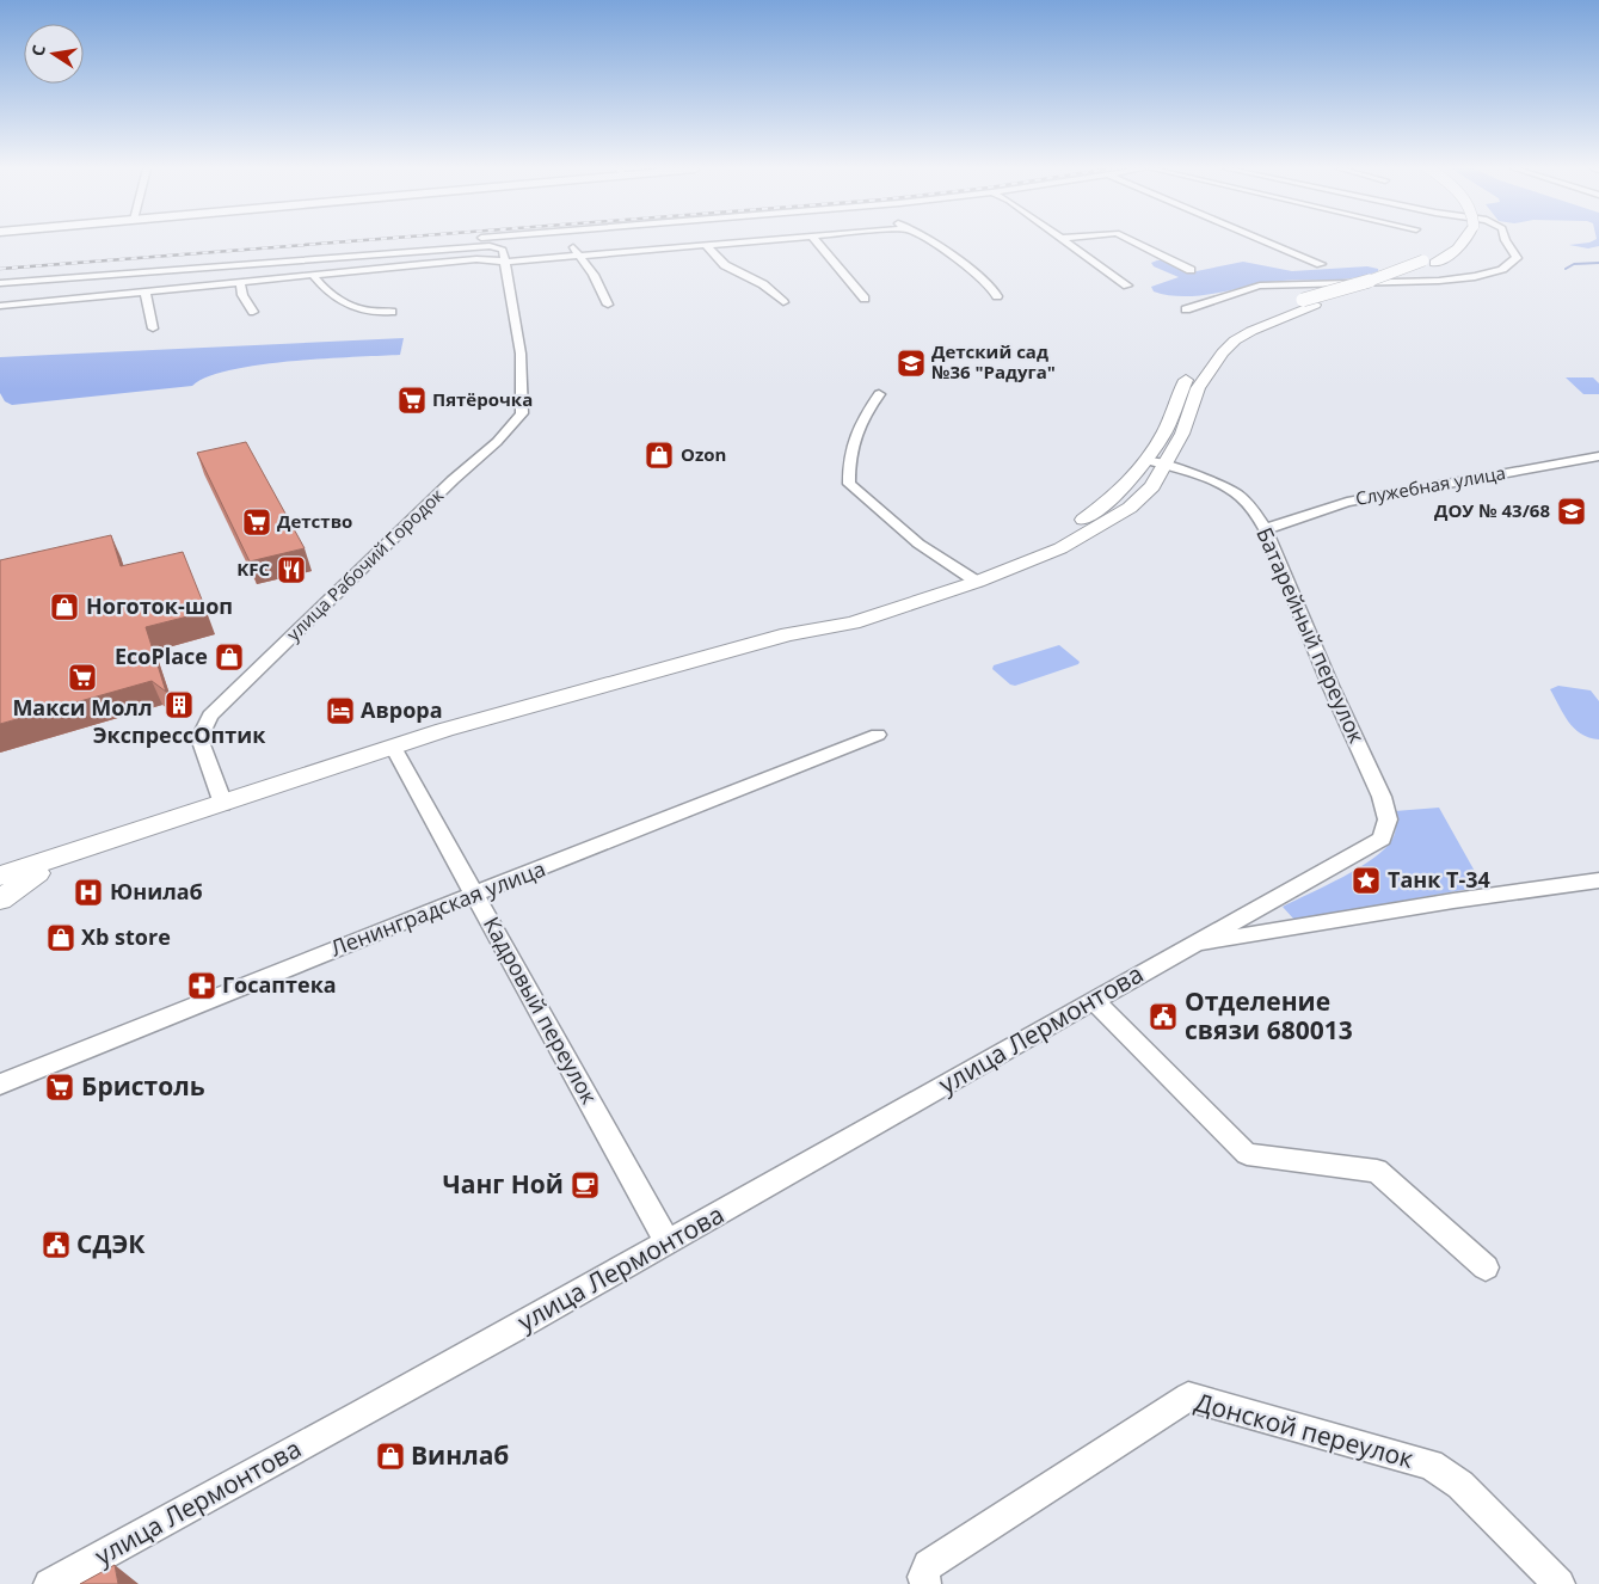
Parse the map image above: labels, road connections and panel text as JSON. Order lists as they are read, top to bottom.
{
  "streets": {
    "street": [
      "Служебная улица",
      "улица Рабочий Городок",
      "Батарейный переулок",
      "Ленинградская улица",
      "Кадровый переулок",
      "улица Лермонтова",
      "Донской переулок"
    ]
  },
  "crossings": [
    ["Служебная улица", "Батарейный переулок"],
    ["Батарейный переулок", "улица Лермонтова"],
    ["Ленинградская улица", "Кадровый переулок"],
    ["Кадровый переулок", "улица Лермонтова"]
  ],
  "places": {
    "school or university": ["Детский сад №36 \"Радуга\"", "ДОУ № 43/68"],
    "supermarket": [
      "Пятёрочка",
      "Детство",
      "Макси Молл",
      "Бристоль"
    ],
    "shop": [
      "Ozon",
      "Ноготок-шоп",
      "EcoPlace",
      "Xb store",
      "Винлаб"
    ],
    "restaurant": ["KFC"],
    "building": ["ЭкспрессОптик"],
    "hotel": ["Аврора"],
    "place": ["Танк Т-34"],
    "hospital": ["Юнилаб"],
    "pharmacy": ["Госаптека"],
    "public building": ["Отделение связи 680013", "СДЭК"],
    "cafe": ["Чанг Ной"]
  },
  "north": "left"
}
